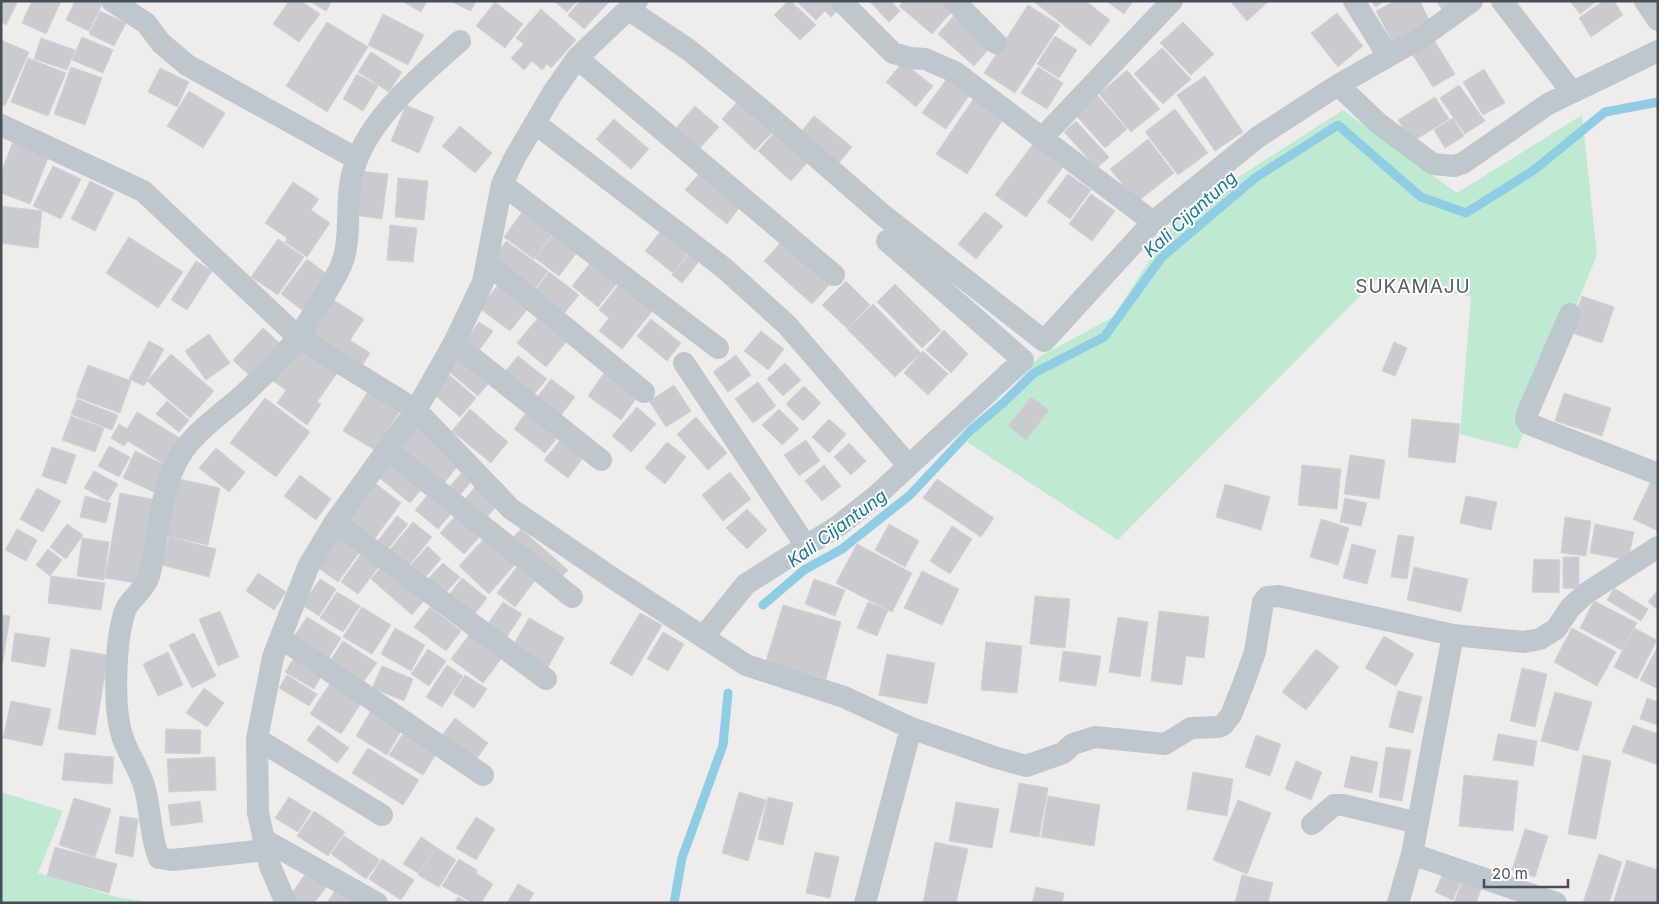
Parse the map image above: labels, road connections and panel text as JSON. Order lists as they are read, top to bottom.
{
  "districts": ["SUKAMAJU"],
  "water": ["Kali Cijantung"],
  "scale_bar": "20 m"
}
